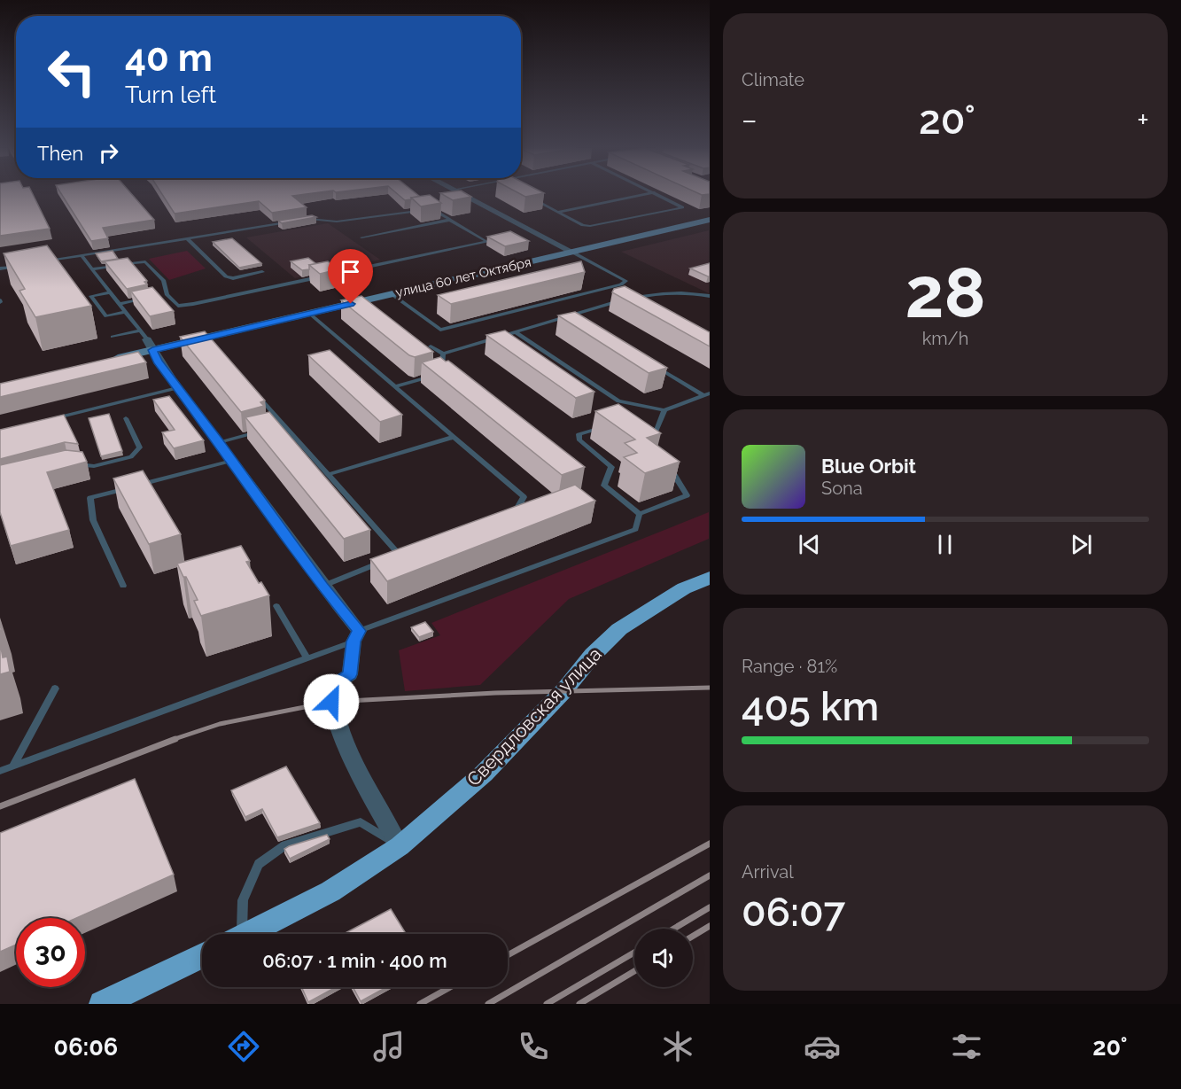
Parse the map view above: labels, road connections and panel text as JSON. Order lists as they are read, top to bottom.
{
  "streets": {
    "highway": ["Свердловская улица"],
    "main road": ["улица 60 лет Октября"]
  },
  "page": {
    "tile": [
      "Climate",
      ["28", "km/h"],
      ["Range · 81%", "405 km"],
      ["Arrival", "06:07"]
    ],
    "turn": ["40 m", "Turn left"],
    "heat": ["−", "20°", "+"],
    "then": "Then",
    "song": ["Blue Orbit", "Sona"],
    "limit": "30",
    "trip": "06:07 · 1 min · 400 m",
    "tabs": ["06:06", "20°"]
  }
}
